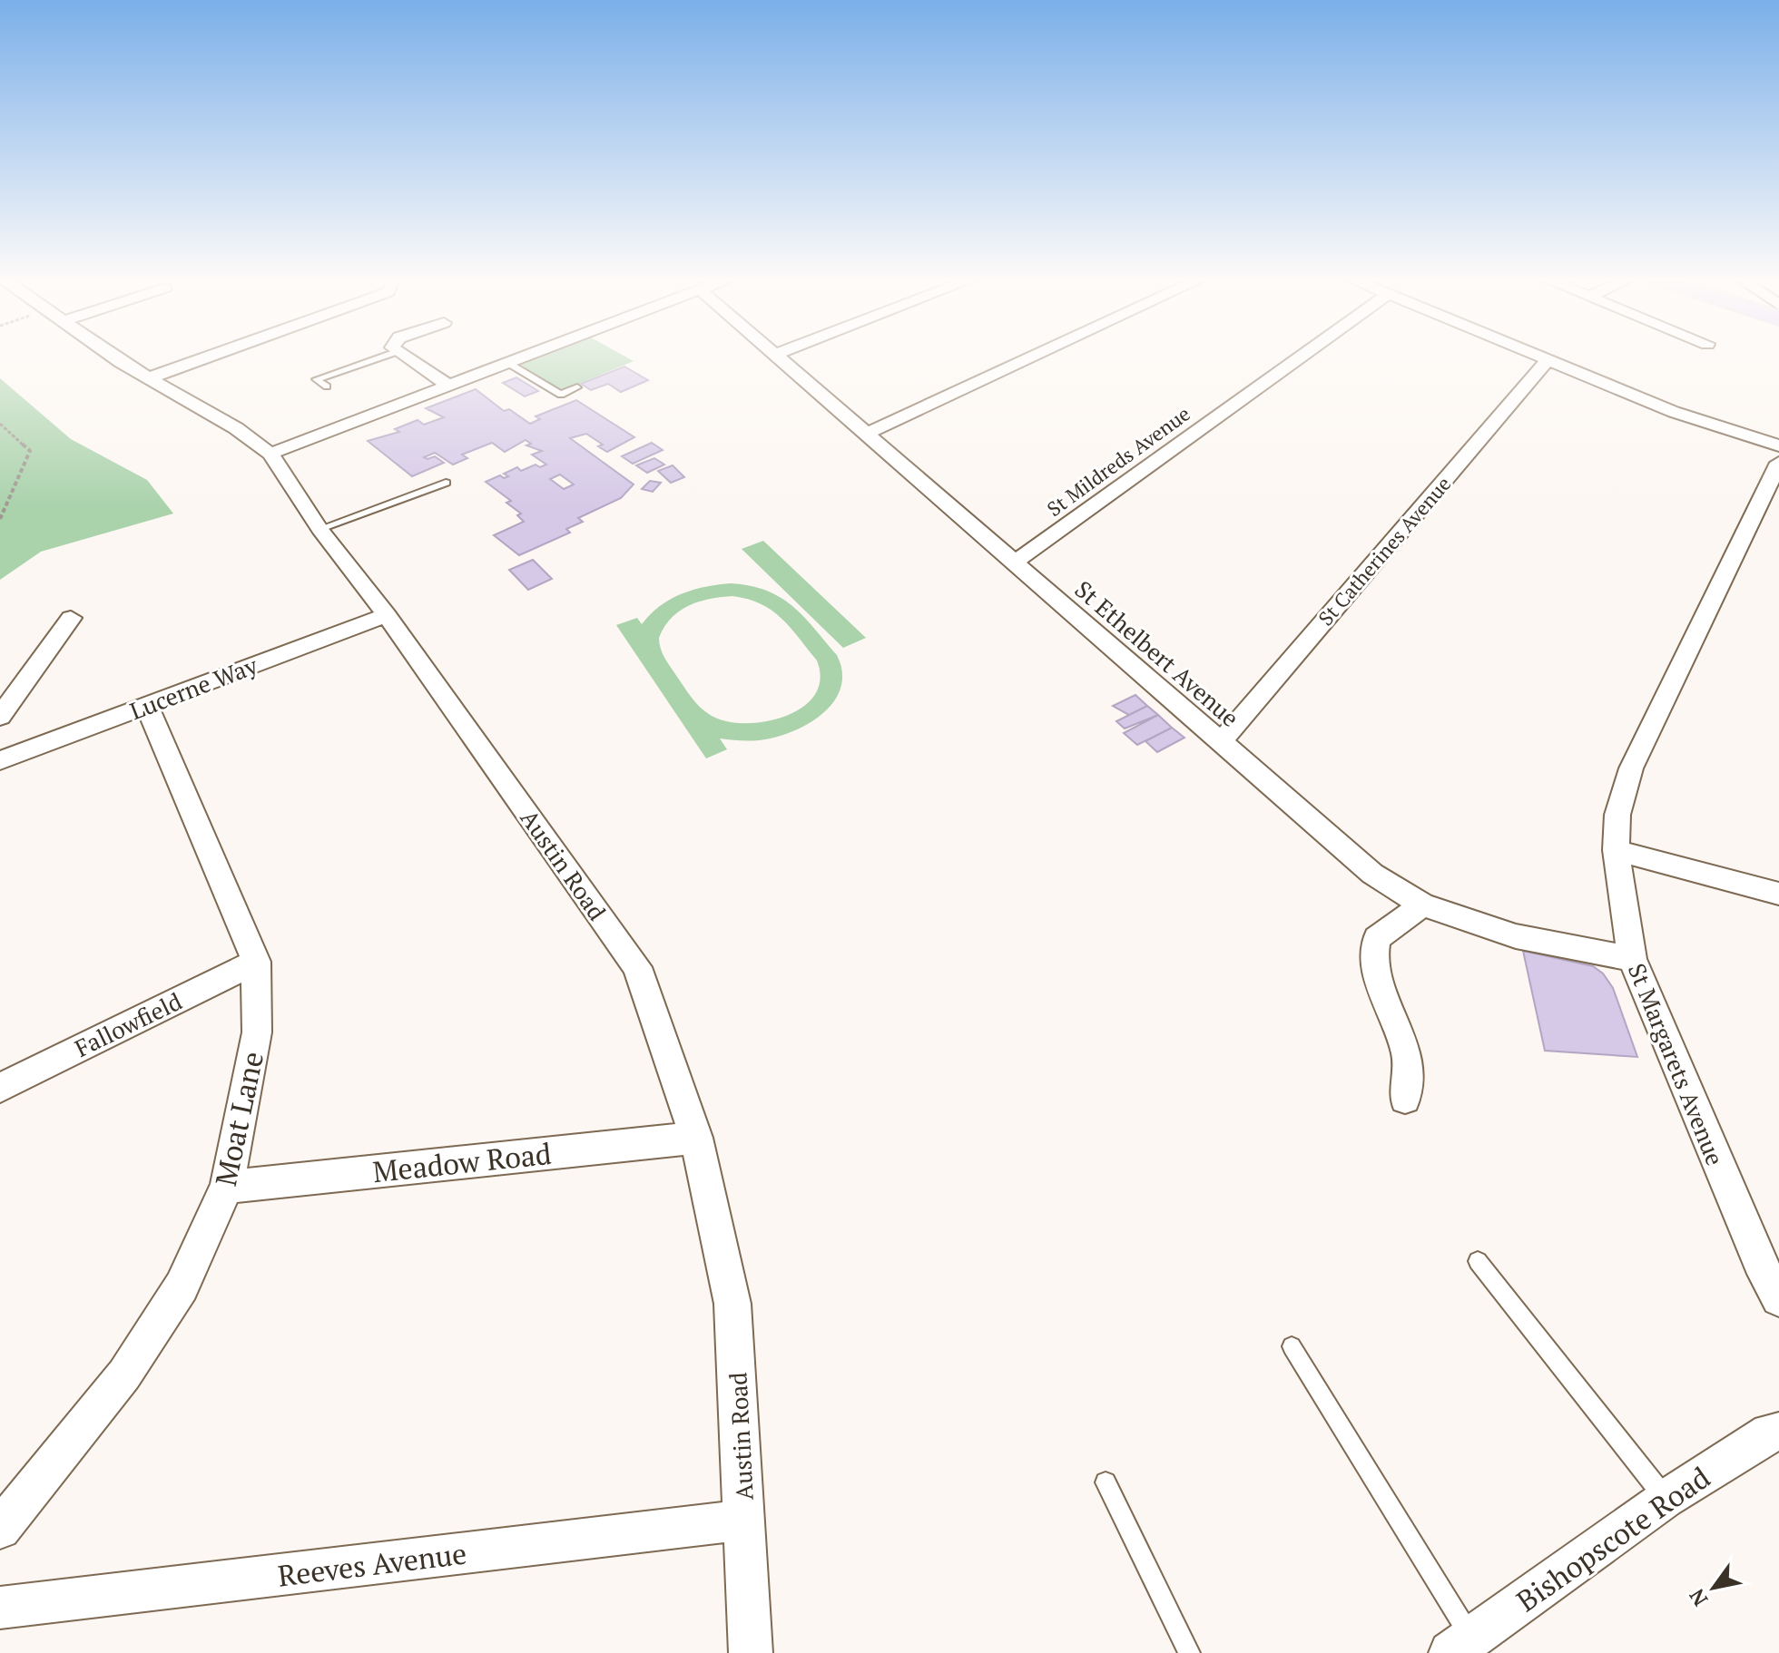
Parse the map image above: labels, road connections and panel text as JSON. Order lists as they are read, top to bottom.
{
  "streets": {
    "street": [
      "St Mildreds Avenue",
      "St Catherines Avenue",
      "St Ethelbert Avenue",
      "Lucerne Way",
      "Austin Road",
      "Fallowfield",
      "St Margarets Avenue",
      "Moat Lane",
      "Meadow Road",
      "Bishopscote Road",
      "Reeves Avenue"
    ]
  },
  "crossings": [
    ["St Mildreds Avenue", "St Ethelbert Avenue"],
    ["St Catherines Avenue", "St Ethelbert Avenue"],
    ["St Ethelbert Avenue", "St Margarets Avenue"],
    ["Lucerne Way", "Austin Road"],
    ["Lucerne Way", "Moat Lane"],
    ["Austin Road", "Meadow Road"],
    ["Austin Road", "Reeves Avenue"],
    ["Fallowfield", "Moat Lane"],
    ["Moat Lane", "Meadow Road"]
  ],
  "north": "bottom left"
}
